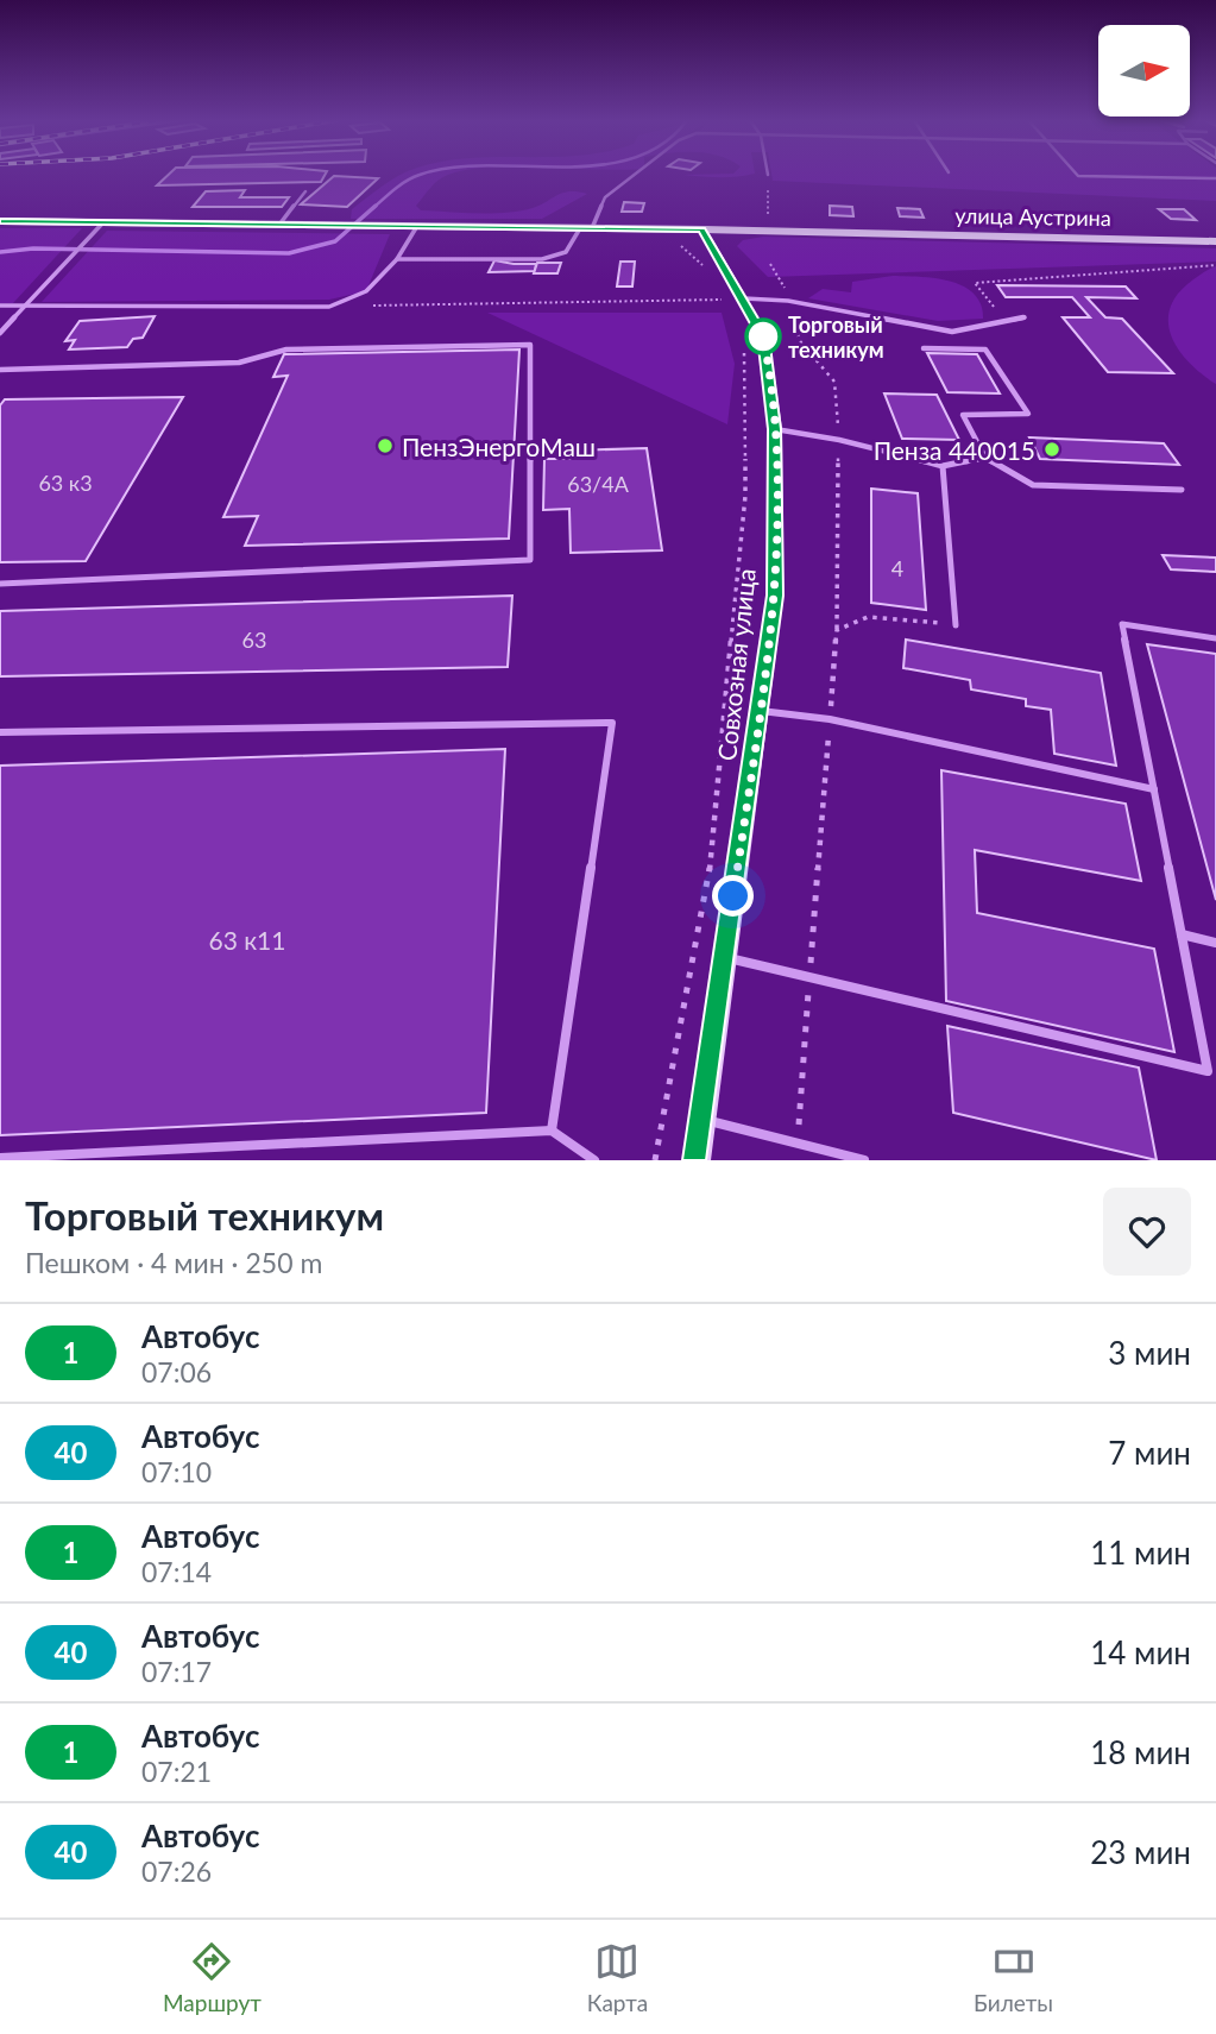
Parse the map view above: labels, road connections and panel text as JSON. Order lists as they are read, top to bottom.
{
  "streets": {
    "main road": ["улица Аустрина", "Совхозная улица"]
  },
  "crossings": [
    ["улица Аустрина", "Совхозная улица"]
  ],
  "places": ["Торговый техникум", "ПензЭнергоМаш", "Пенза 440015"],
  "lines": ["bus line 1"],
  "house_numbers": [
    "63 к3",
    "63/4А",
    "4",
    "63",
    "63 к11"
  ],
  "north": "right",
  "page": {
    "heading": ["Торговый техникум", "Пешком · 4 мин · 250 m"],
    "list": [
      {
        "mark": "1",
        "name": "Автобус",
        "note": "07:06",
        "value": "3 мин"
      },
      {
        "mark": "40",
        "name": "Автобус",
        "note": "07:10",
        "value": "7 мин"
      },
      {
        "mark": "1",
        "name": "Автобус",
        "note": "07:14",
        "value": "11 мин"
      },
      {
        "mark": "40",
        "name": "Автобус",
        "note": "07:17",
        "value": "14 мин"
      },
      {
        "mark": "1",
        "name": "Автобус",
        "note": "07:21",
        "value": "18 мин"
      },
      {
        "mark": "40",
        "name": "Автобус",
        "note": "07:26",
        "value": "23 мин"
      }
    ],
    "tabs": ["Маршрут", "Карта", "Билеты"]
  }
}
